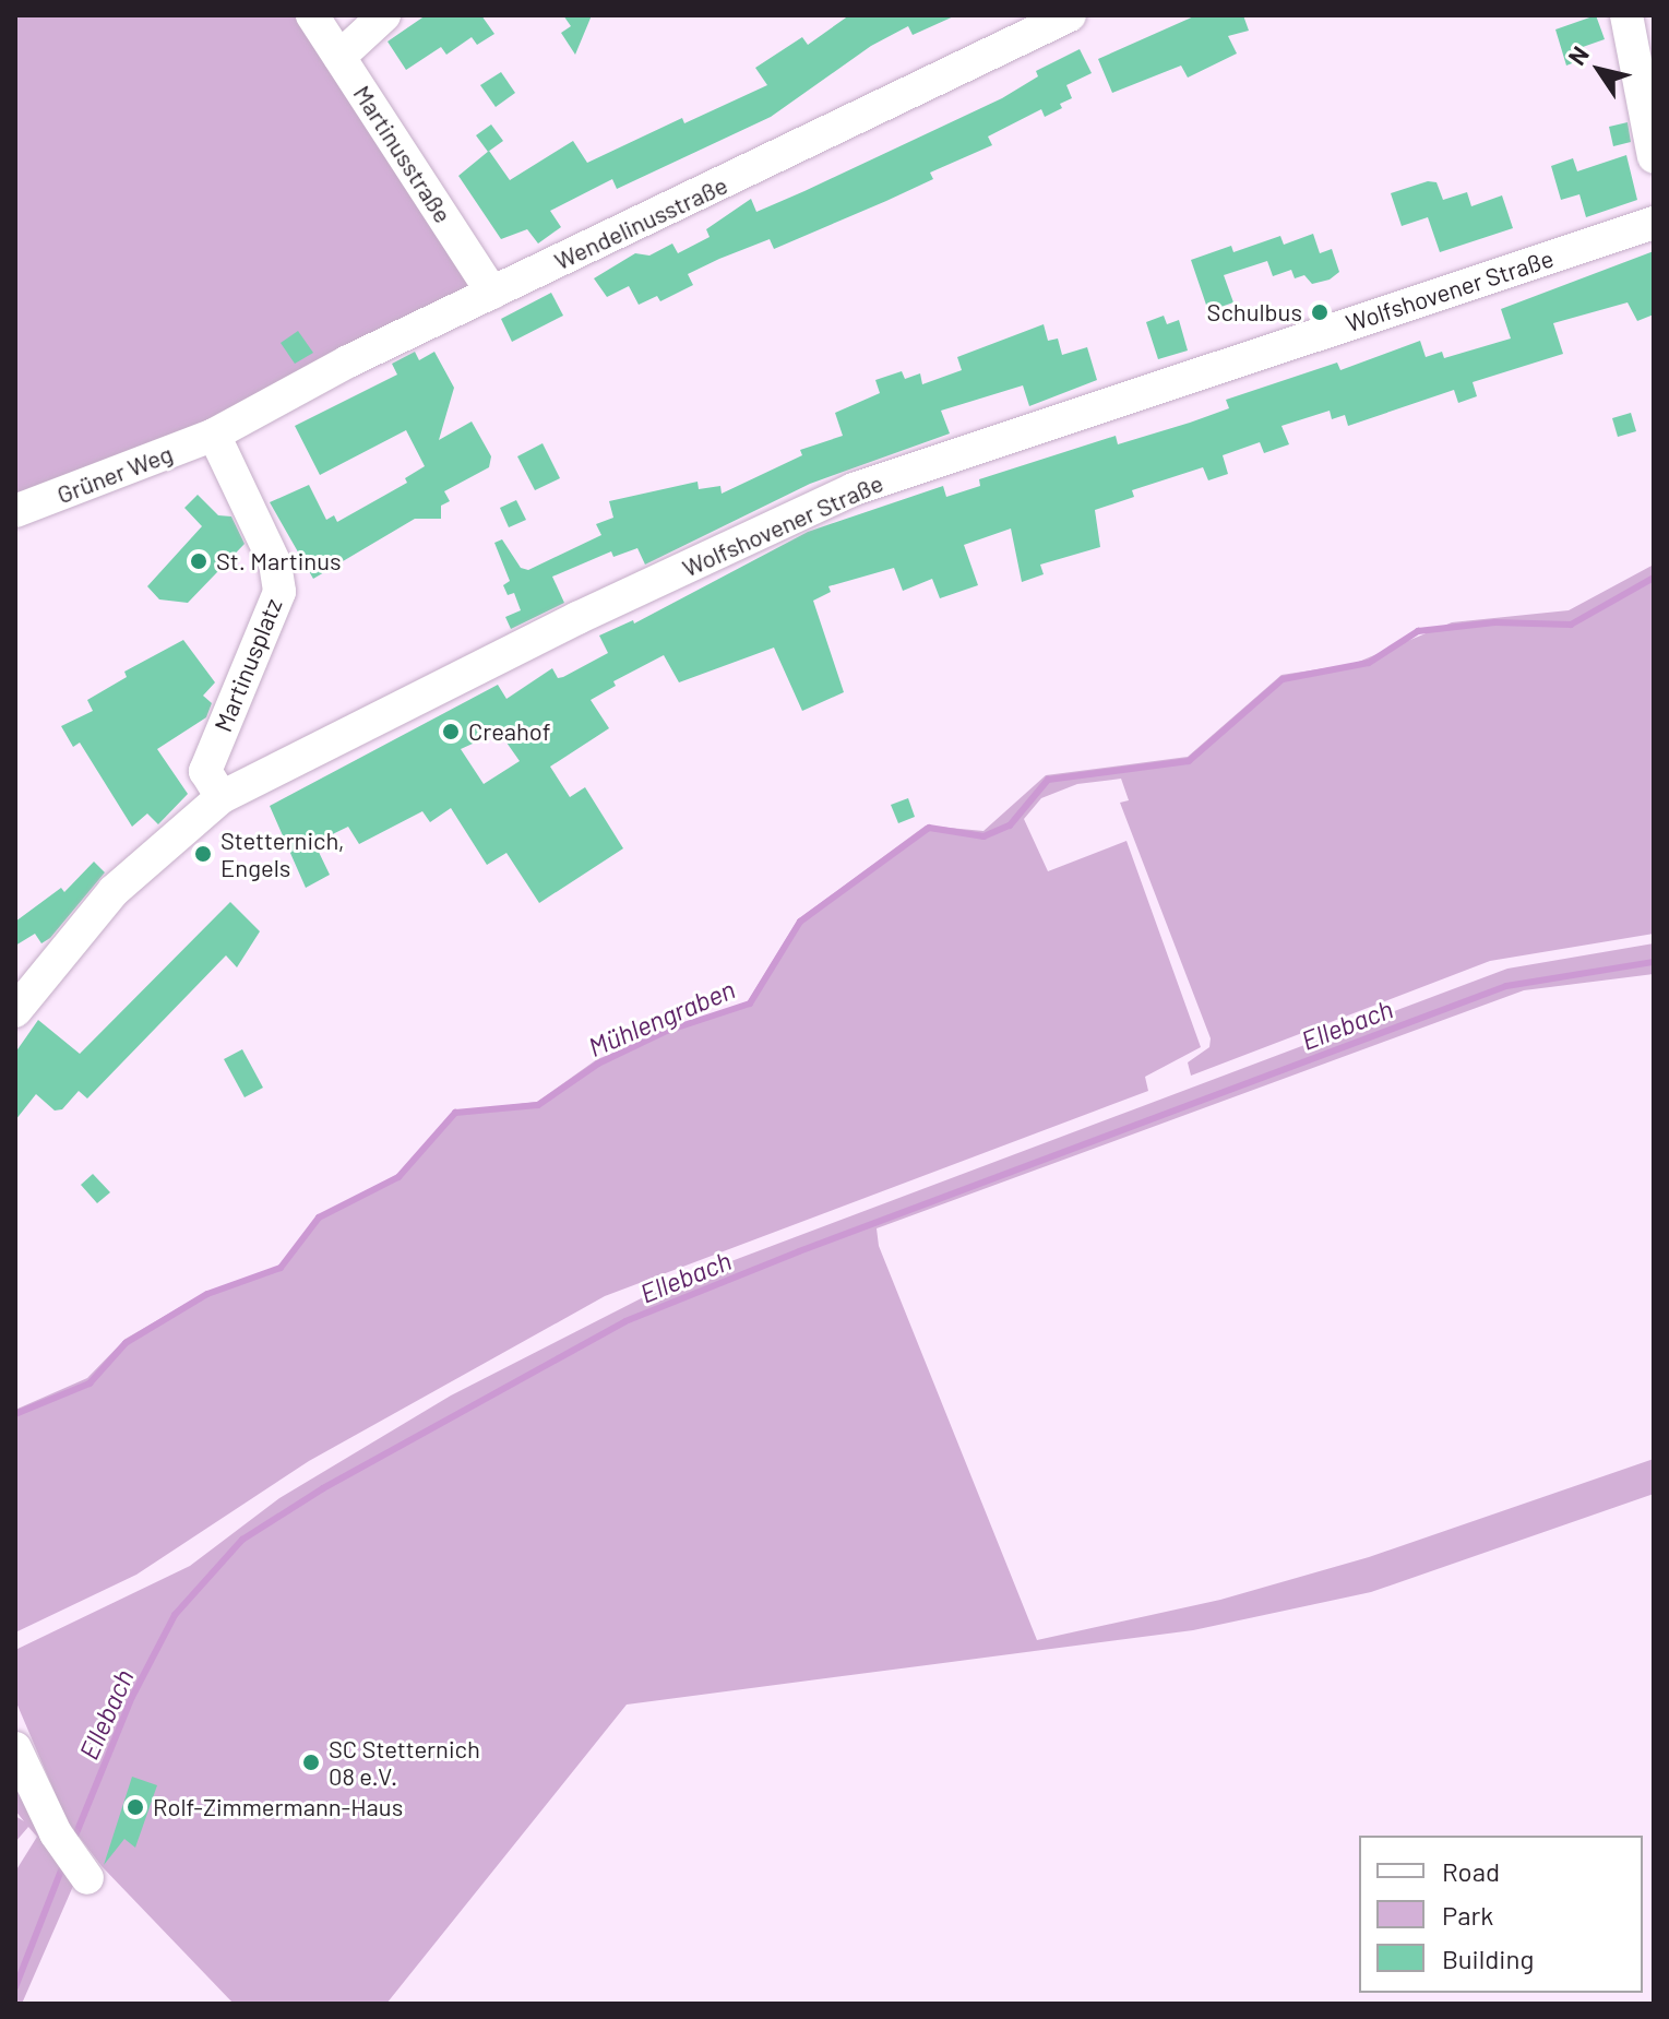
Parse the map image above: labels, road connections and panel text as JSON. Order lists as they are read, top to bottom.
{
  "streets": {
    "street": [
      "Martinusstraße",
      "Wendelinusstraße",
      "Wolfshovener Straße",
      "Grüner Weg",
      "Martinusplatz"
    ]
  },
  "crossings": [
    ["Martinusstraße", "Wendelinusstraße"],
    ["Wendelinusstraße", "Grüner Weg"],
    ["Wendelinusstraße", "Martinusplatz"],
    ["Wolfshovener Straße", "Martinusplatz"],
    ["Grüner Weg", "Martinusplatz"]
  ],
  "water": ["Mühlengraben", "Ellebach"],
  "places": [
    "Schulbus",
    "St. Martinus",
    "Creahof",
    "Stetternich, Engels",
    "SC Stetternich 08 e.V.",
    "Rolf-Zimmermann-Haus"
  ],
  "legend": ["Road", "Park", "Building"],
  "north": "top left"
}
